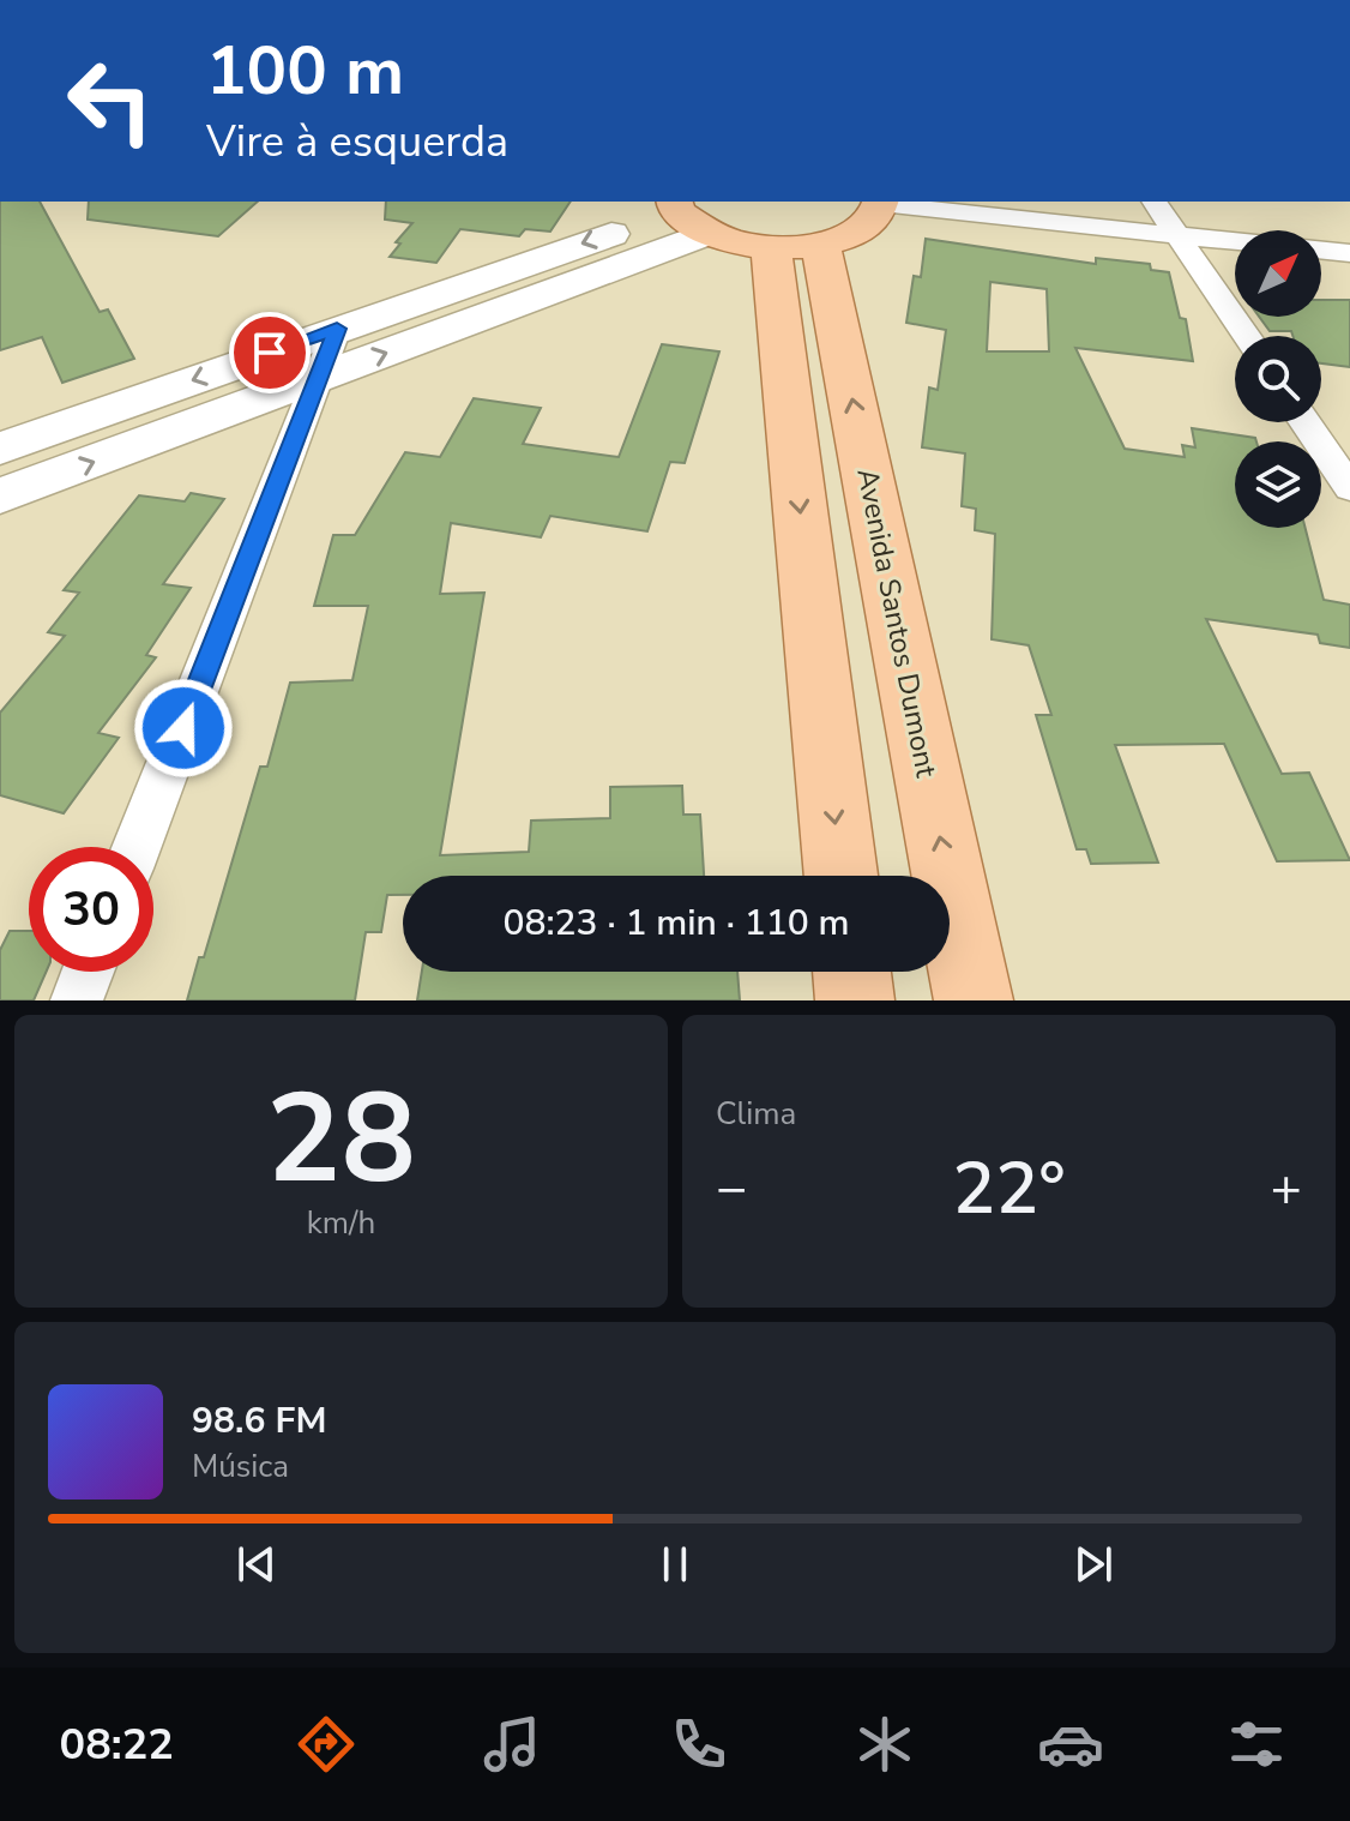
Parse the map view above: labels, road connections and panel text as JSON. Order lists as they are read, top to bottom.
{
  "streets": {
    "main road": ["Avenida Santos Dumont"]
  },
  "north": "top right",
  "page": {
    "turn": ["100 m", "Vire à esquerda"],
    "limit": "30",
    "trip": "08:23 · 1 min · 110 m",
    "tile": [
      ["28", "km/h"],
      "Clima"
    ],
    "heat": ["−", "22°", "+"],
    "song": ["98.6 FM", "Música"],
    "tabs": "08:22"
  }
}
